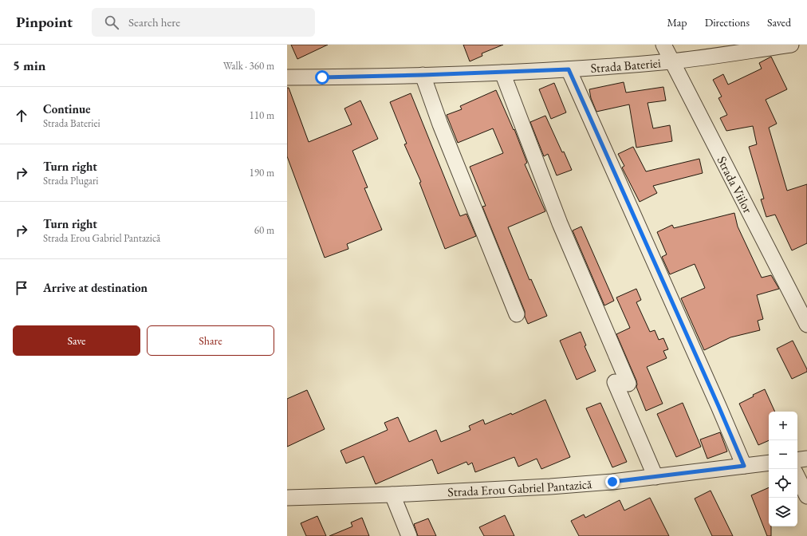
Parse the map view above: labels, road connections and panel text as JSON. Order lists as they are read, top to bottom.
{
  "streets": {
    "street": ["Strada Bateriei", "Strada Viilor", "Strada Erou Gabriel Pantazică"]
  },
  "crossings": [
    ["Strada Bateriei", "Strada Viilor"]
  ],
  "page": {
    "header": "Pinpoint",
    "search": "Search here",
    "nav": ["Map", "Directions", "Saved"],
    "heading": ["5 min", "Walk · 360 m"],
    "list": [
      ["Continue", "Strada Bateriei", "110 m"],
      ["Turn right", "Strada Plugari", "190 m"],
      ["Turn right", "Strada Erou Gabriel Pantazică", "60 m"],
      "Arrive at destination"
    ],
    "buttons": ["Save", "Share"],
    "map_buttons": ["+", "−"]
  }
}
